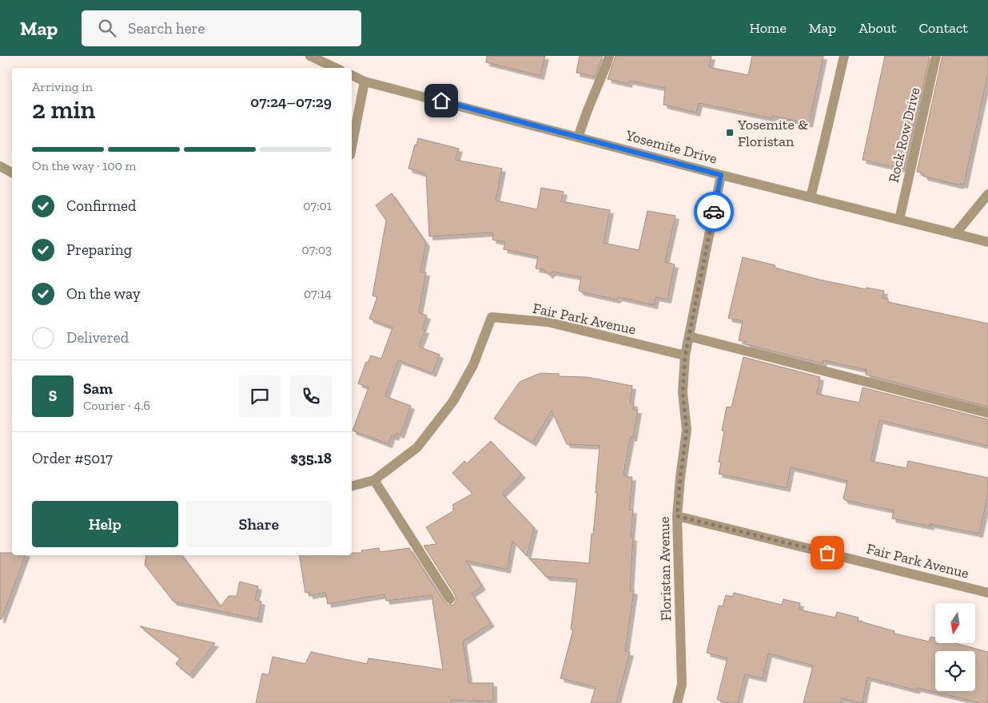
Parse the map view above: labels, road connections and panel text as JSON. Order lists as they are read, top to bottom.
{
  "streets": {
    "street": [
      "Rock Row Drive",
      "Yosemite Drive",
      "Fair Park Avenue",
      "Floristan Avenue"
    ]
  },
  "crossings": [
    ["Rock Row Drive", "Yosemite Drive"],
    ["Yosemite Drive", "Floristan Avenue"],
    ["Fair Park Avenue", "Floristan Avenue"]
  ],
  "places": {
    "transit": ["Yosemite & Floristan"]
  },
  "north": "bottom",
  "page": {
    "header": "Map",
    "search": "Search here",
    "nav": [
      "Home",
      "Map",
      "About",
      "Contact"
    ],
    "heading": ["2 min", "Arriving in", "07:24–07:29"],
    "panel": [
      "Sam",
      "Courier · 4.6",
      "Order #5017",
      "$35.18"
    ],
    "bar": "On the way · 100 m",
    "list": [
      ["Confirmed", "07:01"],
      ["Preparing", "07:03"],
      ["On the way", "07:14"],
      "Delivered"
    ],
    "round": "S",
    "buttons": ["Help", "Share"]
  }
}
